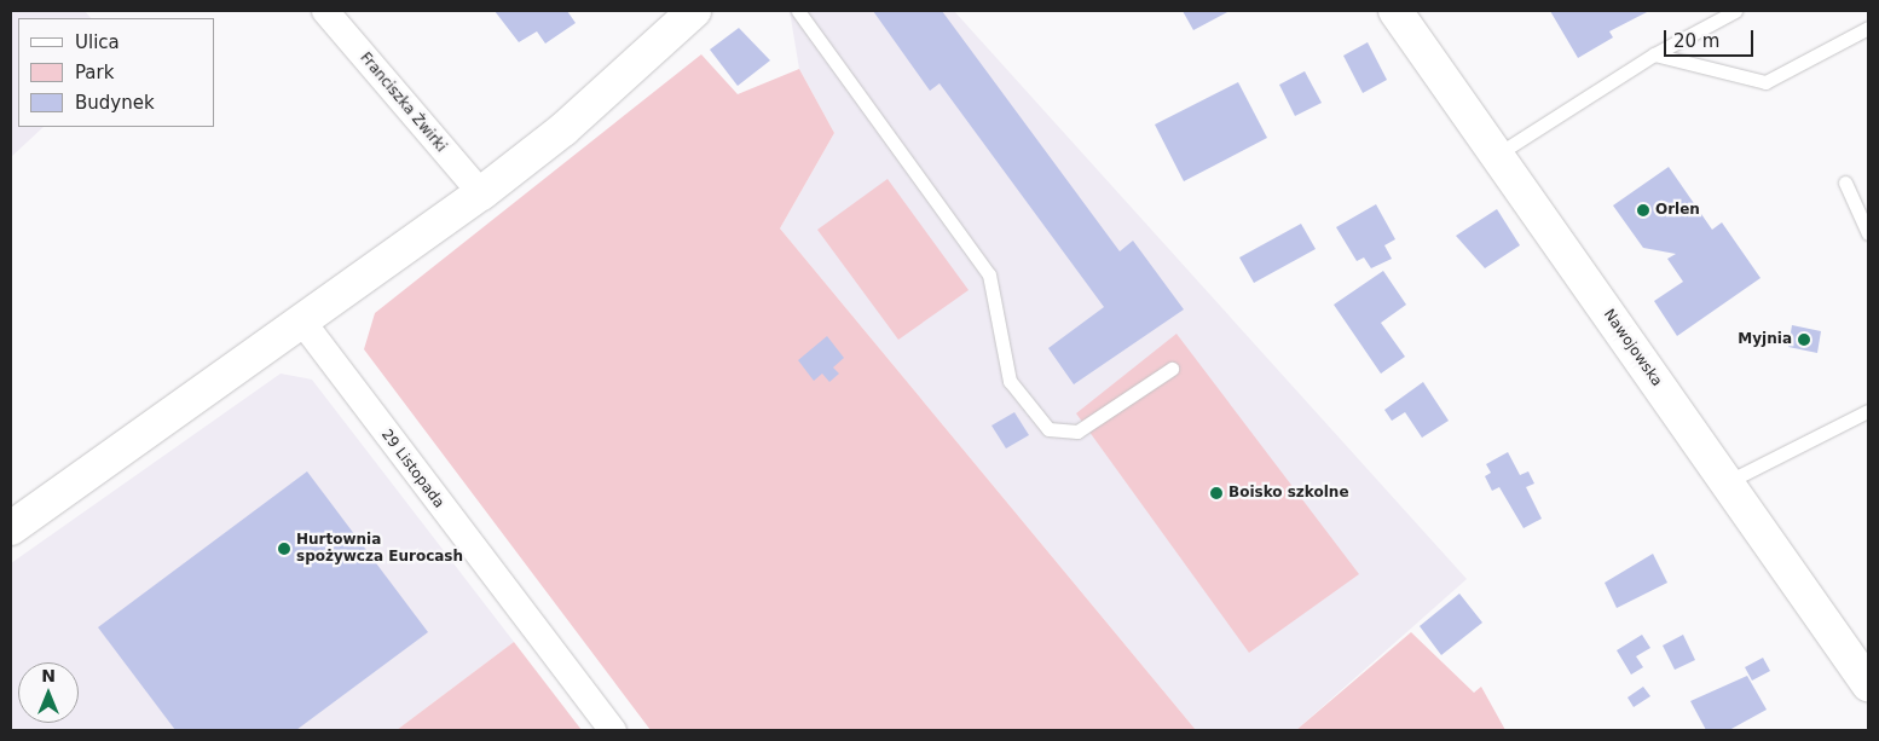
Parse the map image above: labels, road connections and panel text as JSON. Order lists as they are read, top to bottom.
{
  "streets": {
    "street": ["Franciszka Żwirki", "Nawojowska", "29 Listopada"]
  },
  "places": [
    "Orlen",
    "Myjnia",
    "Boisko szkolne",
    "Hurtownia spożywcza Eurocash"
  ],
  "legend": ["Ulica", "Park", "Budynek"],
  "scale_bar": "20 m",
  "north": "top"
}
